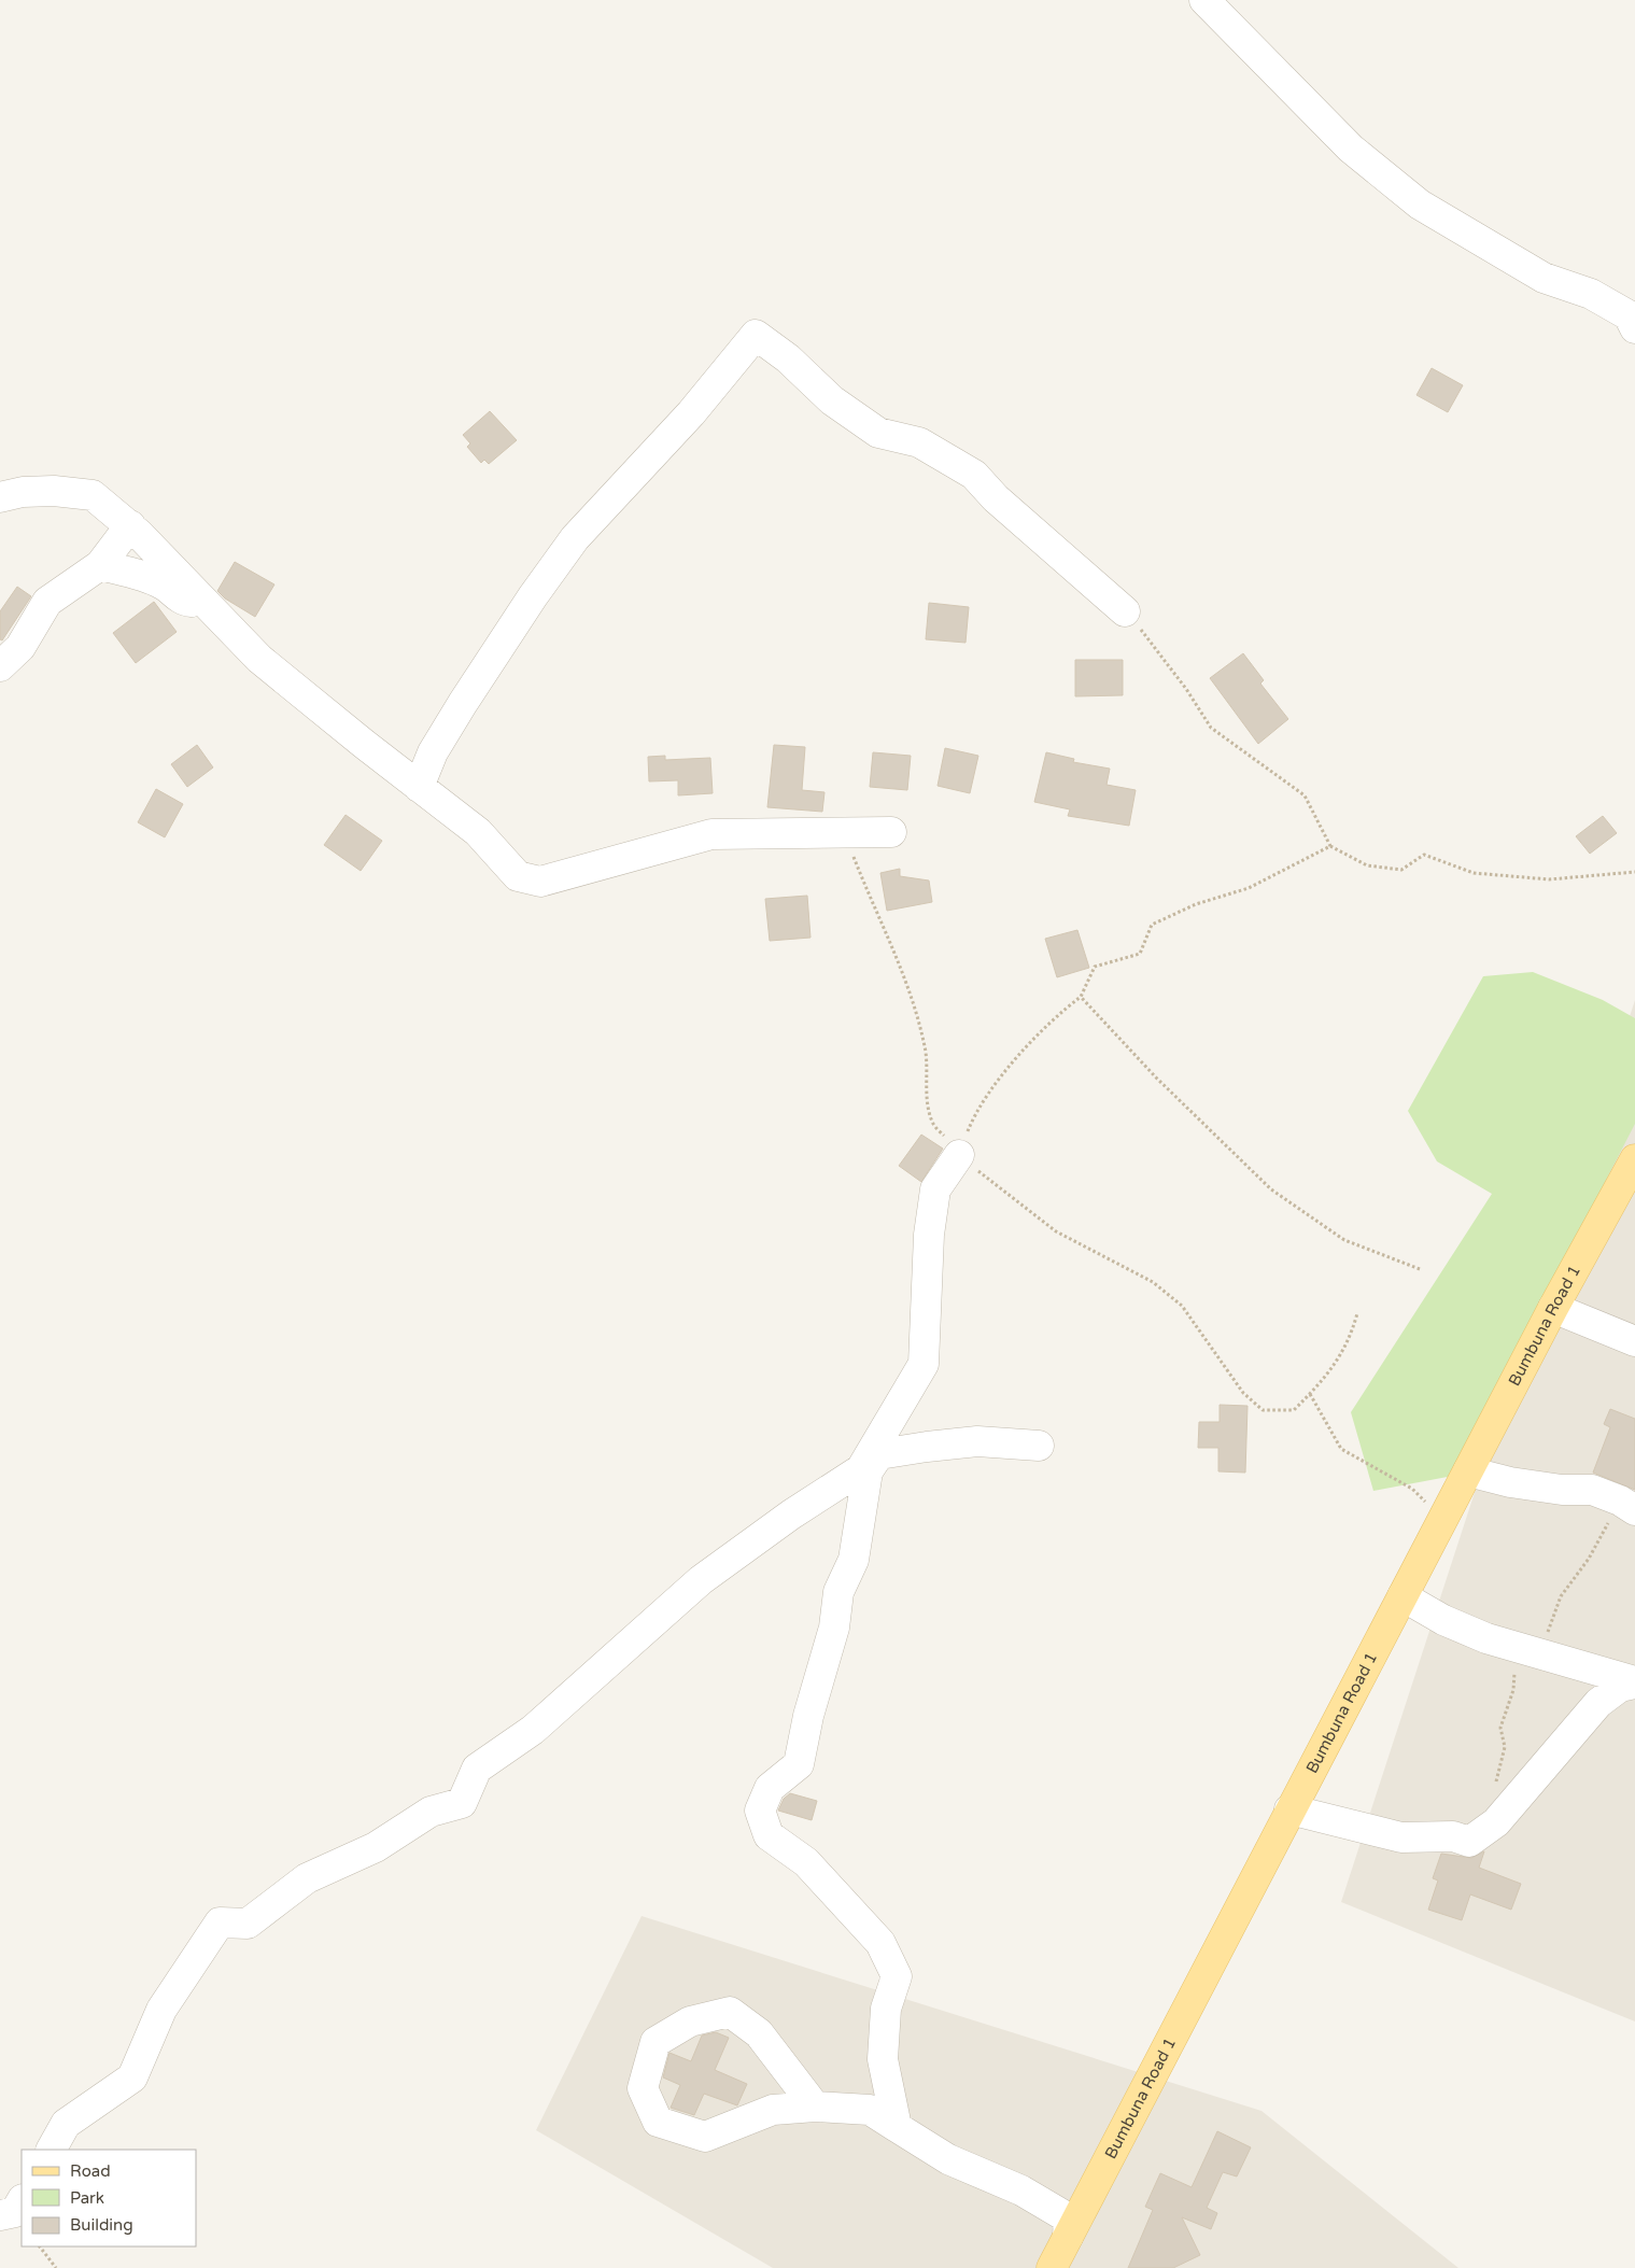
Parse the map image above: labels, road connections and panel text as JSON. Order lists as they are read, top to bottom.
{
  "streets": {
    "main road": ["Bumbuna Road 1"]
  },
  "legend": ["Road", "Park", "Building"]
}
